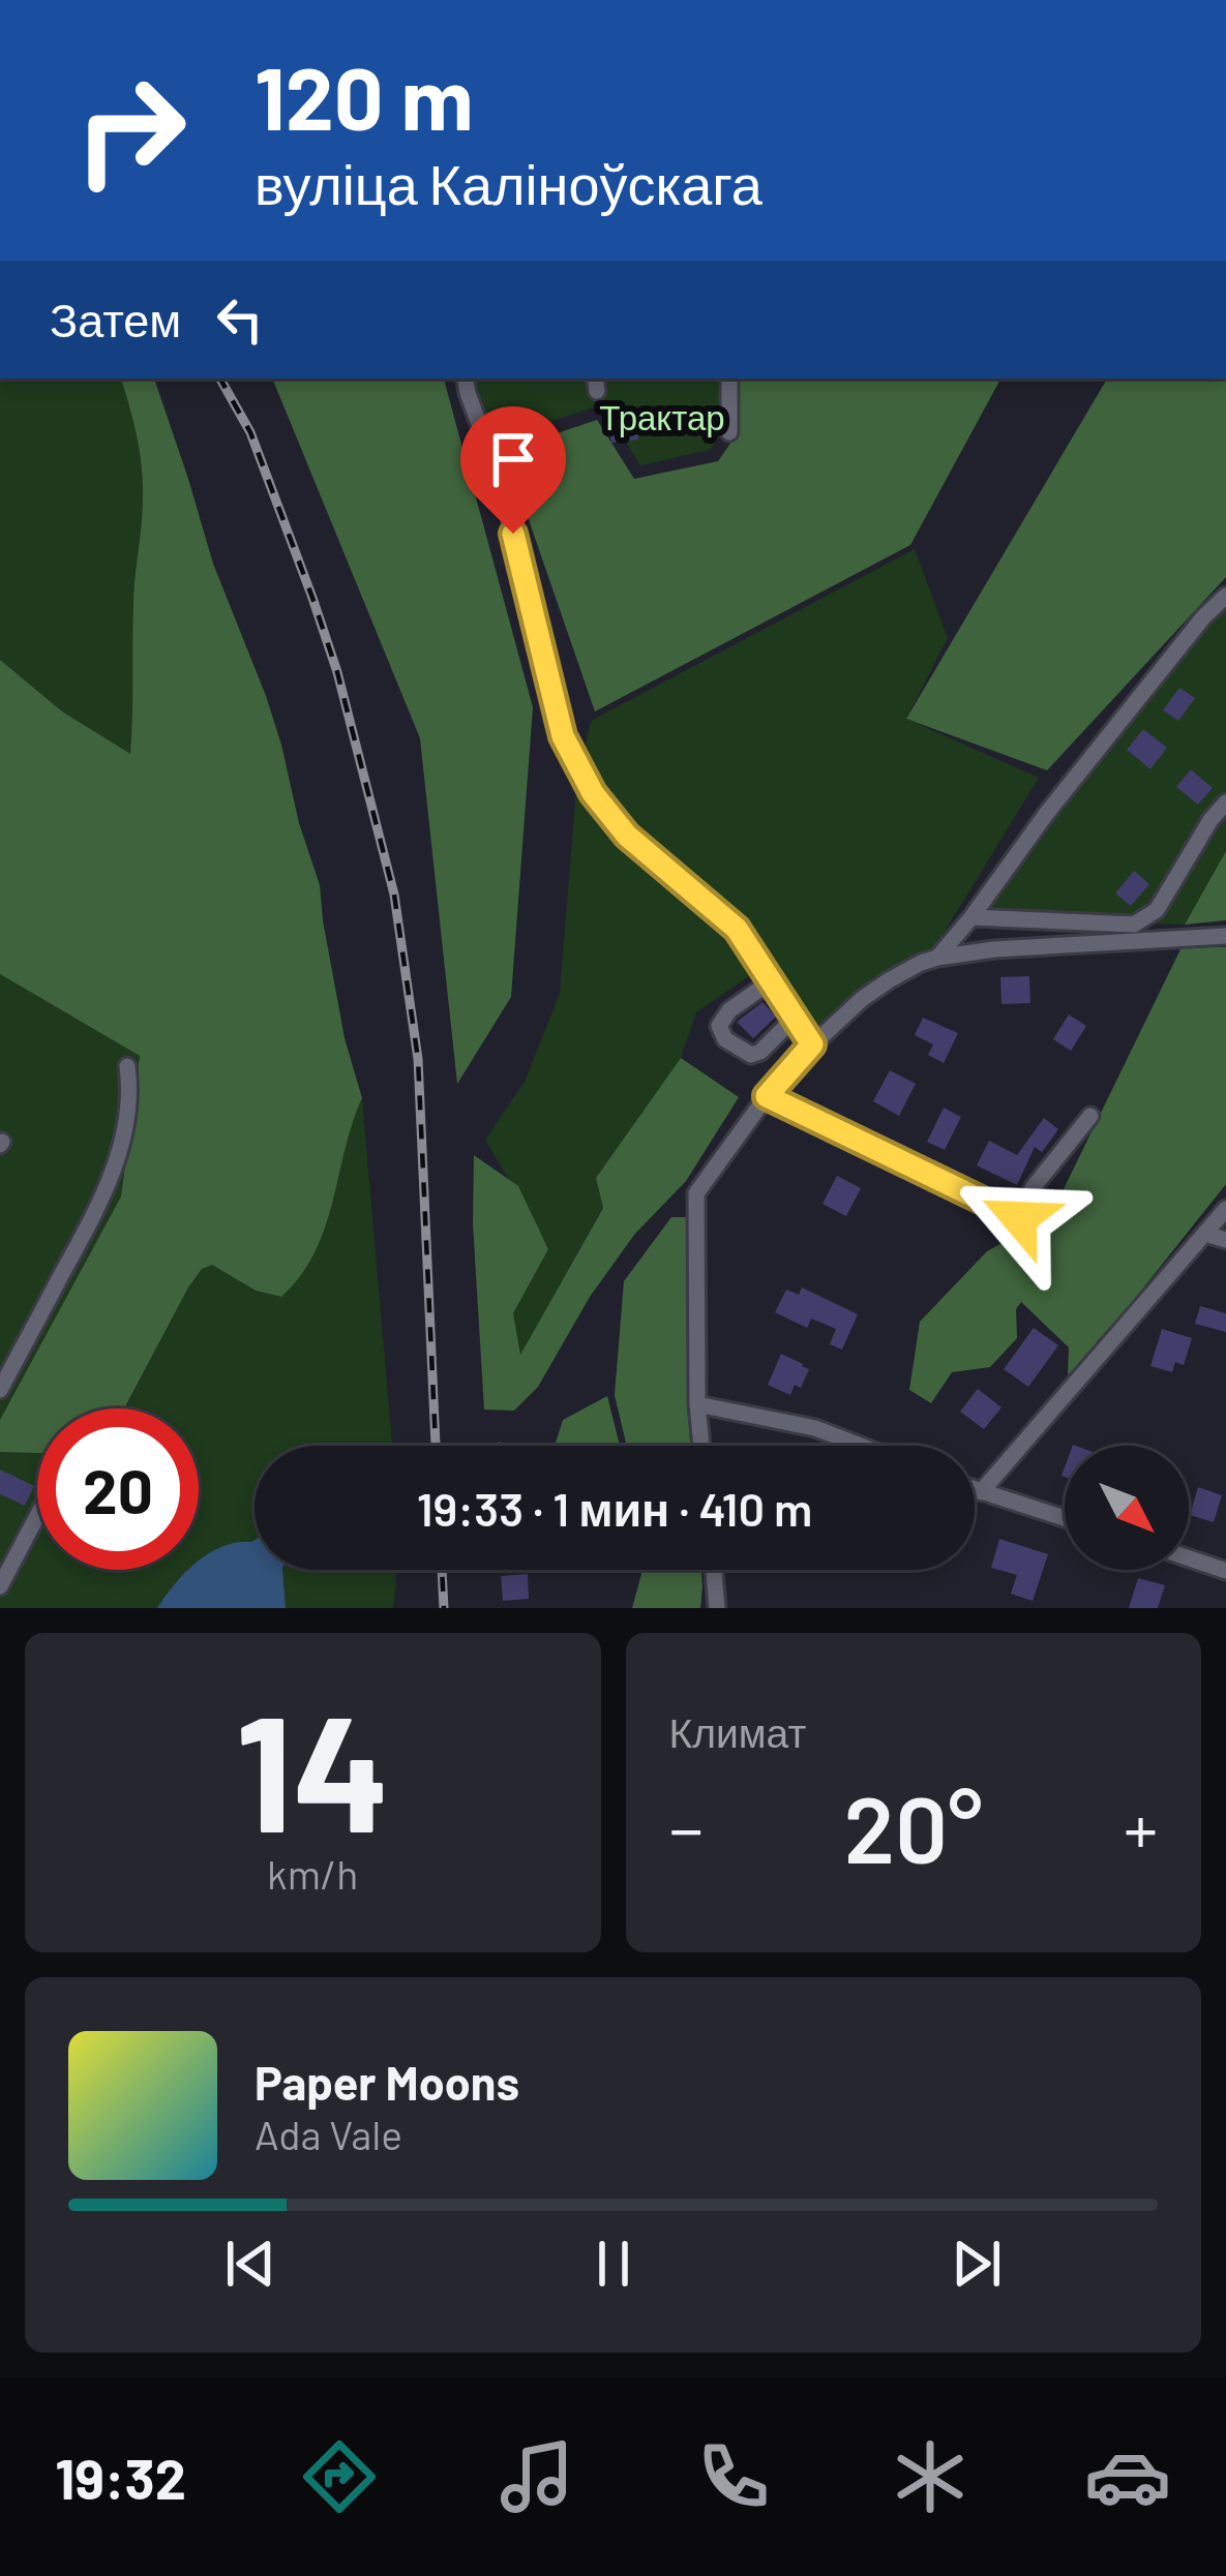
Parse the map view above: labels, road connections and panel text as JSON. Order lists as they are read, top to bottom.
{
  "parks": ["Трактар"],
  "north": "bottom right",
  "page": {
    "turn": ["120 m", "вуліца Каліноўскага"],
    "then": "Затем",
    "limit": "20",
    "trip": "19:33 · 1 мин · 410 m",
    "tile": [
      ["14", "km/h"],
      "Климат"
    ],
    "heat": ["−", "20°", "+"],
    "song": ["Paper Moons", "Ada Vale"],
    "tabs": "19:32"
  }
}
